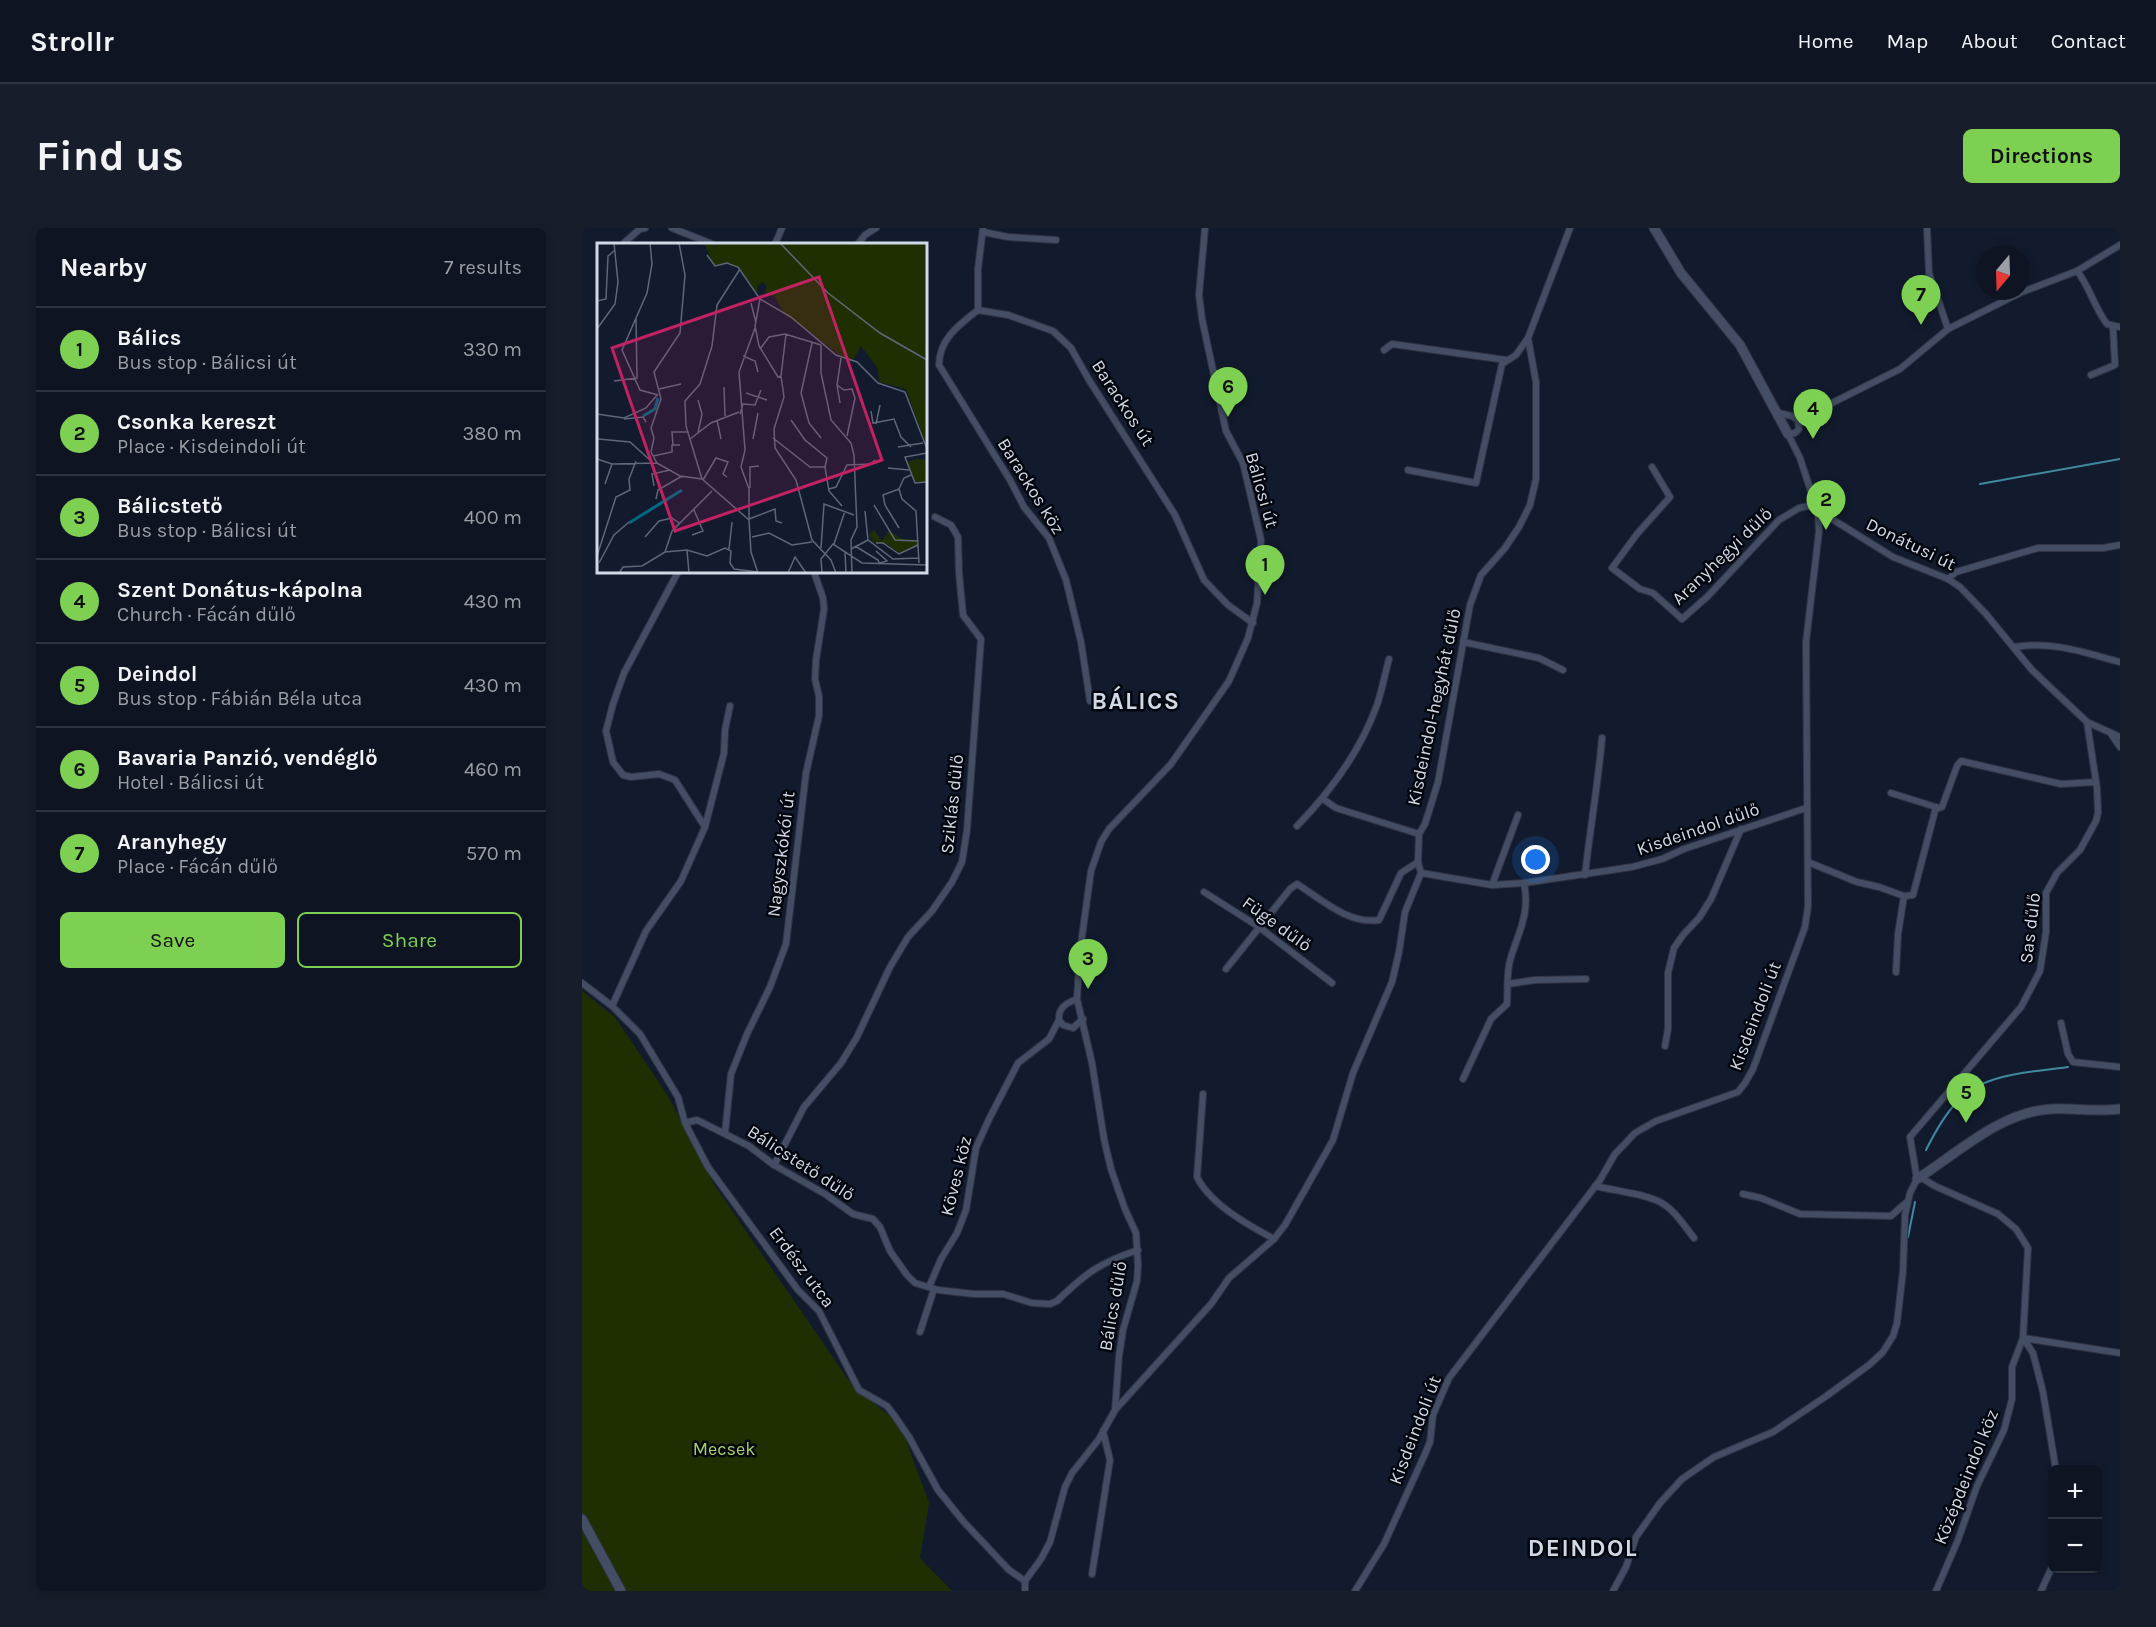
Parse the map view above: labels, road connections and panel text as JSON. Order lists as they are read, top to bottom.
{
  "streets": {
    "street": [
      "Barackos út",
      "Barackos köz",
      "Bálicsi út",
      "Donátusi út",
      "Aranyhegyi dűlő",
      "Kisdeindol-hegyhát dűlő",
      "Sziklás dűlő",
      "Kisdeindol dűlő",
      "Nagyszkókói út",
      "Füge dűlő",
      "Sas dűlő",
      "Kisdeindoli út",
      "Bálicstető dűlő",
      "Köves köz",
      "Erdész utca",
      "Bálics dűlő",
      "Középdeindol köz"
    ]
  },
  "crossings": [
    ["Barackos út", "Barackos köz"],
    ["Barackos út", "Bálicsi út"],
    ["Bálicsi út", "Köves köz"],
    ["Bálicsi út", "Bálics dűlő"],
    ["Donátusi út", "Sas dűlő"],
    ["Donátusi út", "Kisdeindoli út"],
    ["Kisdeindol-hegyhát dűlő", "Kisdeindol dűlő"],
    ["Sziklás dűlő", "Bálicstető dűlő"],
    ["Kisdeindol dűlő", "Kisdeindoli út"],
    ["Nagyszkókói út", "Bálicstető dűlő"],
    ["Bálicstető dűlő", "Köves köz"],
    ["Bálicstető dűlő", "Erdész utca"],
    ["Bálicstető dűlő", "Bálics dűlő"],
    ["Köves köz", "Bálics dűlő"],
    ["Erdész utca", "Bálics dűlő"]
  ],
  "districts": ["BÁLICS", "DEINDOL"],
  "parks": ["Mecsek"],
  "north": "bottom",
  "page": {
    "header": "Strollr",
    "nav": [
      "Home",
      "Map",
      "About",
      "Contact"
    ],
    "buttons": [
      "Directions",
      ["Save", "Share"]
    ],
    "title": "Find us",
    "heading": ["Nearby", "7 results"],
    "pins": [
      "7",
      "6",
      "4",
      "2",
      "1",
      "3",
      "5"
    ],
    "list": [
      {
        "mark": "1",
        "name": "Bálics",
        "note": "Bus stop · Bálicsi út",
        "value": "330 m"
      },
      {
        "mark": "2",
        "name": "Csonka kereszt",
        "note": "Place · Kisdeindoli út",
        "value": "380 m"
      },
      {
        "mark": "3",
        "name": "Bálicstető",
        "note": "Bus stop · Bálicsi út",
        "value": "400 m"
      },
      {
        "mark": "4",
        "name": "Szent Donátus-kápolna",
        "note": "Church · Fácán dűlő",
        "value": "430 m"
      },
      {
        "mark": "5",
        "name": "Deindol",
        "note": "Bus stop · Fábián Béla utca",
        "value": "430 m"
      },
      {
        "mark": "6",
        "name": "Bavaria Panzió, vendéglő",
        "note": "Hotel · Bálicsi út",
        "value": "460 m"
      },
      {
        "mark": "7",
        "name": "Aranyhegy",
        "note": "Place · Fácán dűlő",
        "value": "570 m"
      }
    ],
    "map_buttons": ["+", "−"]
  }
}
